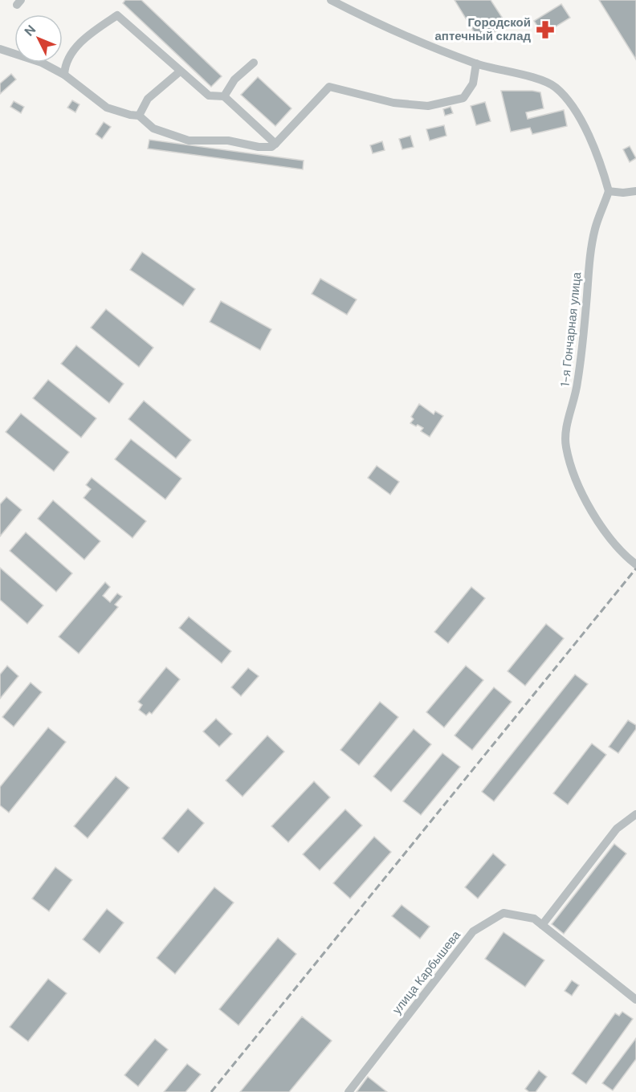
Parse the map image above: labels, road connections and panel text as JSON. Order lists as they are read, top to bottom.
{
  "streets": {
    "street": ["1-я Гончарная улица", "улица Карбышева"]
  },
  "places": {
    "pharmacy": ["Городской аптечный склад"]
  },
  "north": "top left"
}
